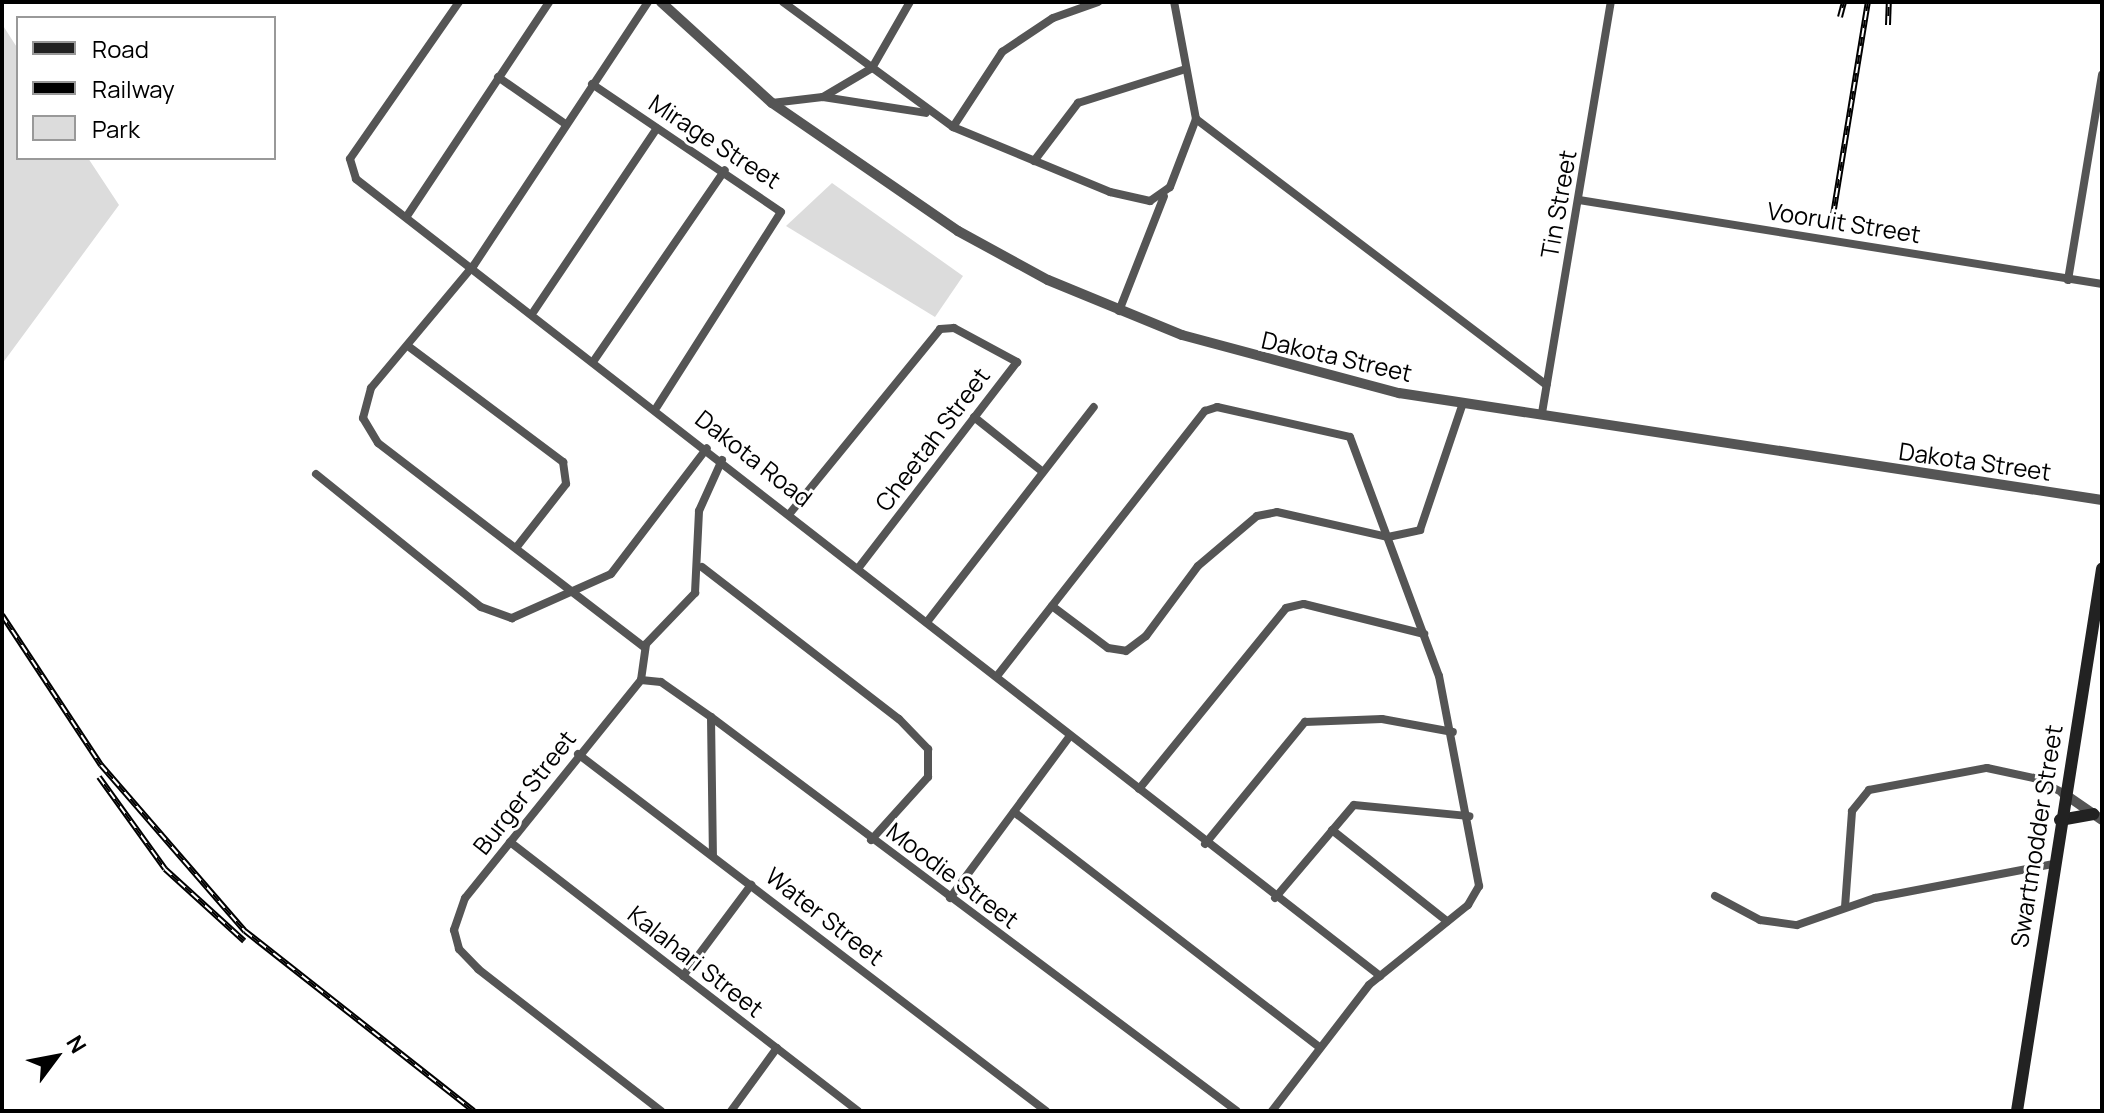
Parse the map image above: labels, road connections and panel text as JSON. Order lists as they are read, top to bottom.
{
  "streets": {
    "main road": ["Swartmodder Street"],
    "street": [
      "Mirage Street",
      "Tin Street",
      "Vooruit Street",
      "Dakota Street",
      "Cheetah Street",
      "Dakota Road",
      "Burger Street",
      "Moodie Street",
      "Water Street",
      "Kalahari Street"
    ]
  },
  "crossings": [
    ["Mirage Street", "Dakota Road"],
    ["Tin Street", "Vooruit Street"],
    ["Tin Street", "Dakota Street"],
    ["Cheetah Street", "Dakota Road"],
    ["Burger Street", "Moodie Street"],
    ["Burger Street", "Water Street"],
    ["Burger Street", "Kalahari Street"]
  ],
  "legend": ["Road", "Railway", "Park"],
  "north": "top right"
}
